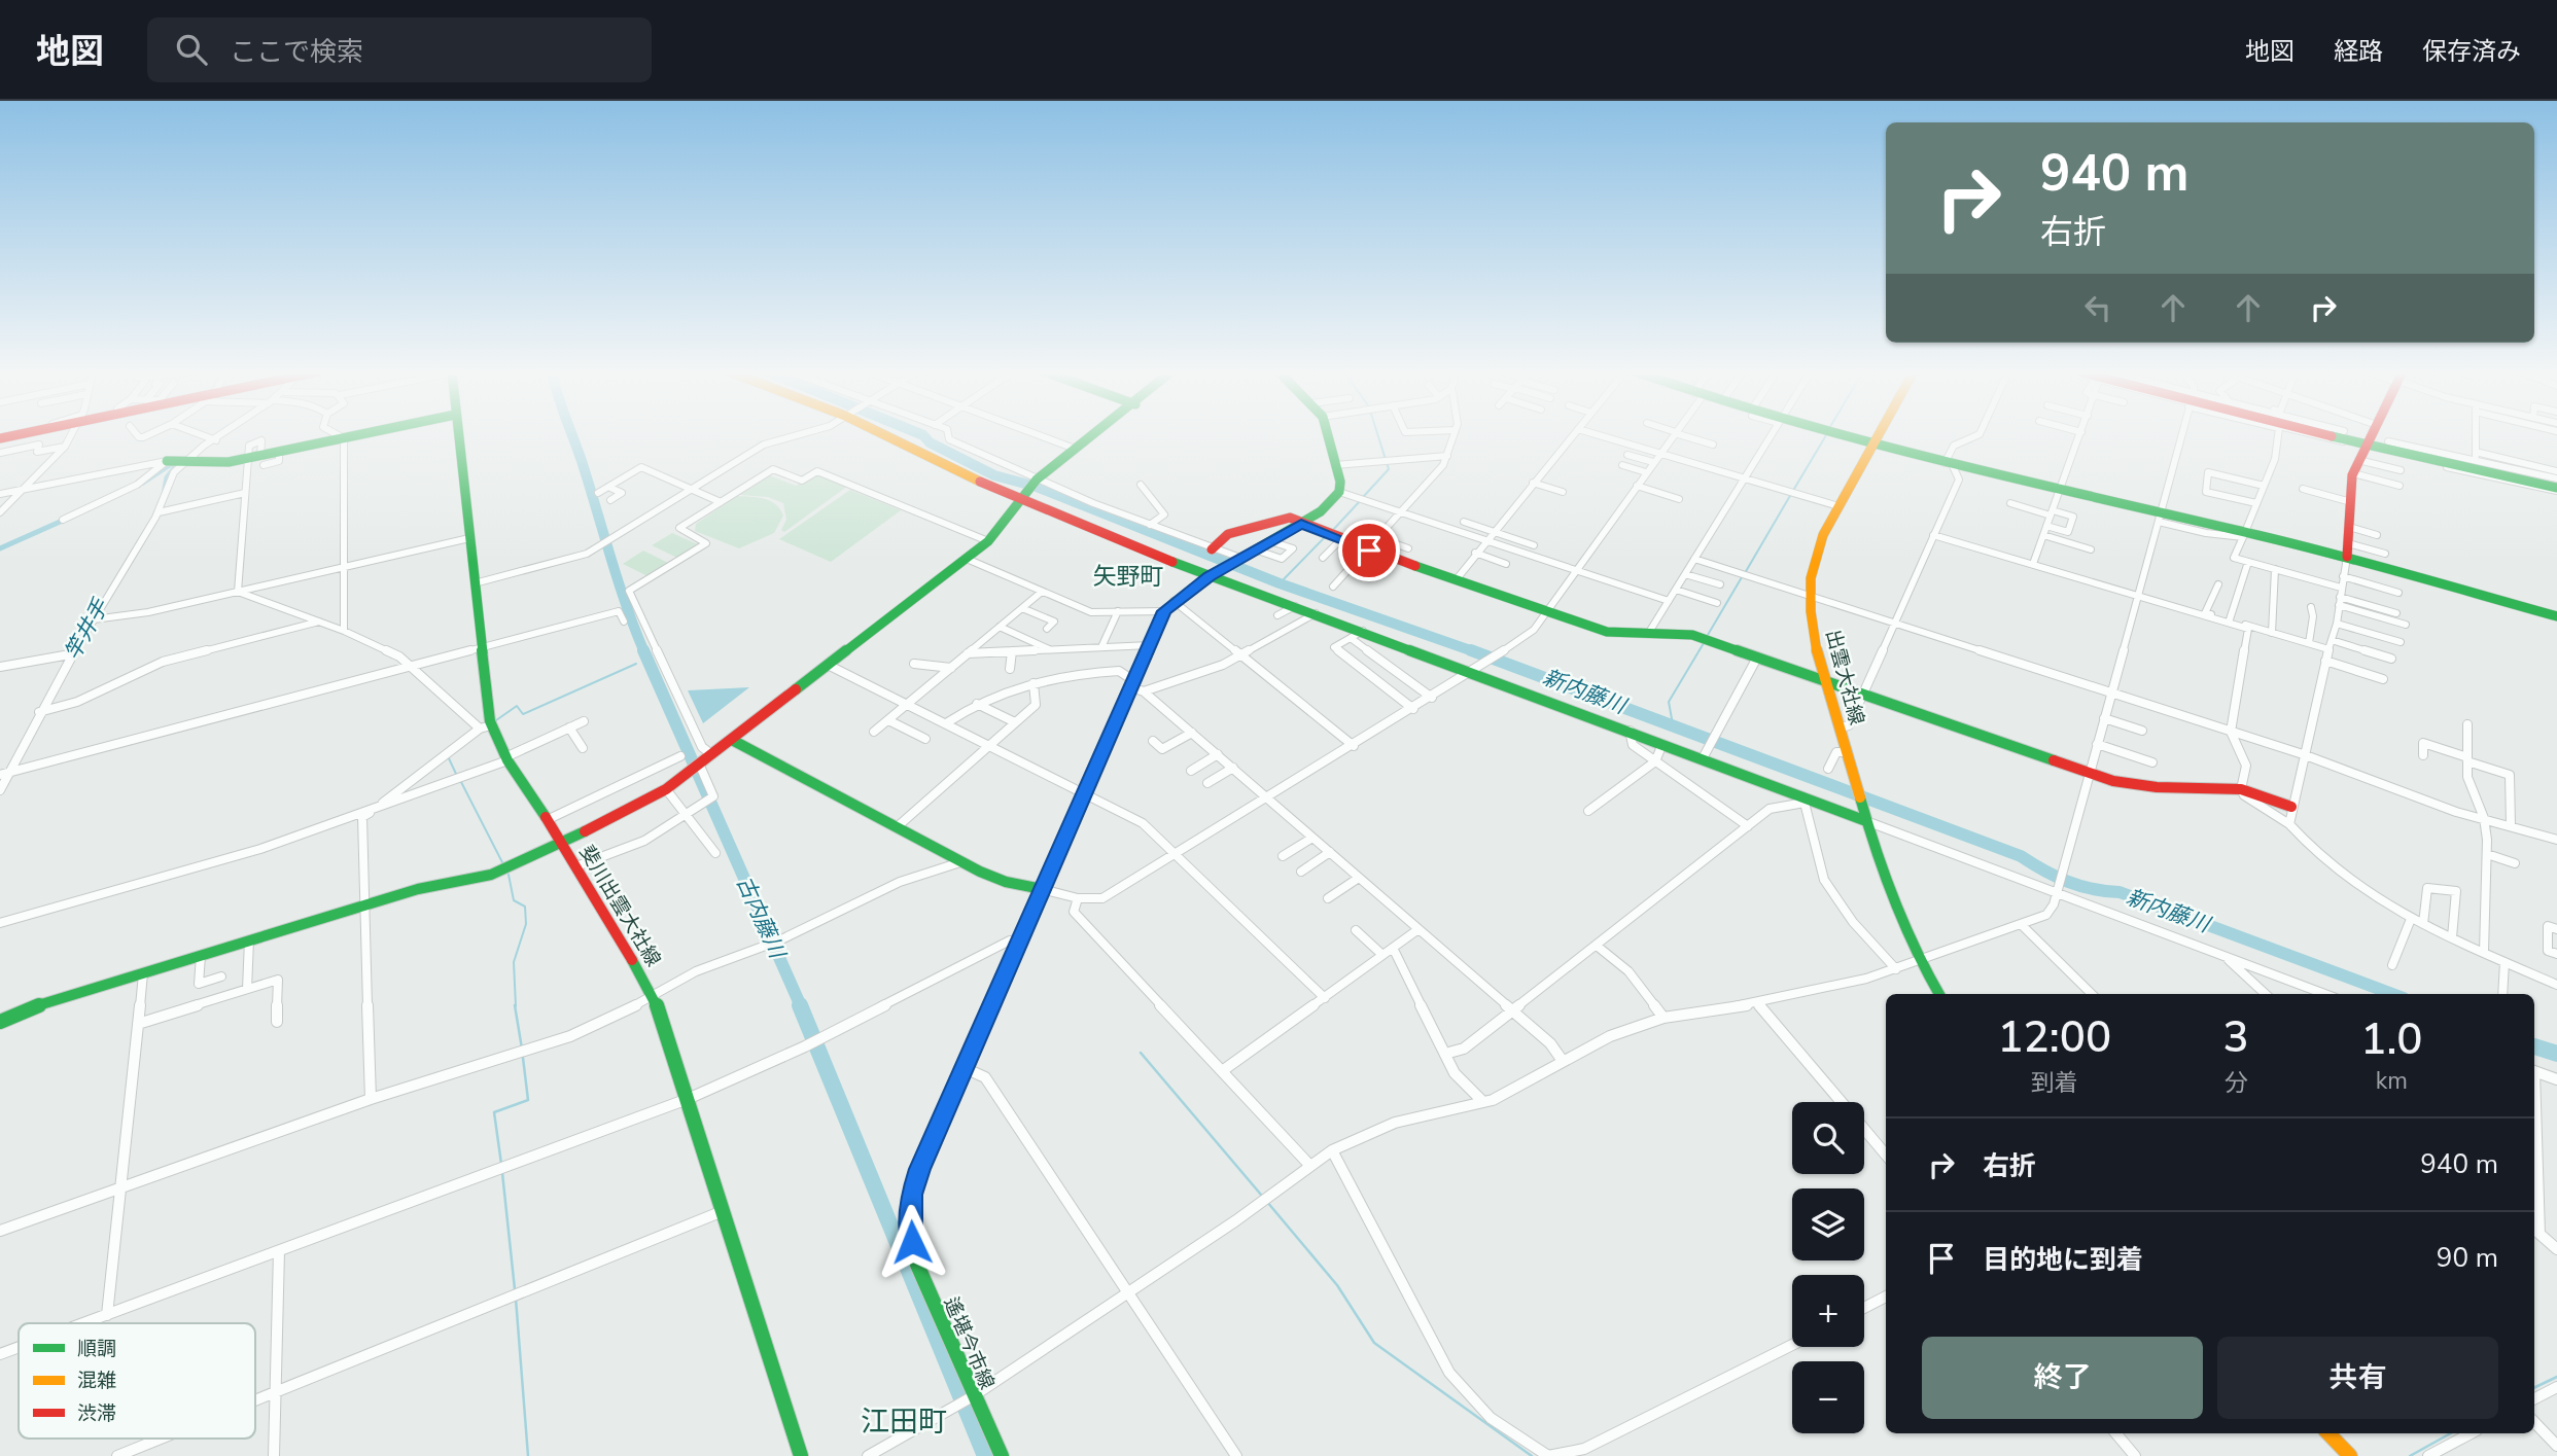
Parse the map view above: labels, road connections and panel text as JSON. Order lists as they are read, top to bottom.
{
  "streets": {
    "main road": ["出雲大社線", "斐川出雲大社線", "遙堪今市線"]
  },
  "districts": ["矢野町", "江田町"],
  "water": ["竿井手", "新内藤川", "古内藤川"],
  "legend": ["順調", "混雑", "渋滞"],
  "page": {
    "header": "地図",
    "search": "ここで検索",
    "nav": ["地図", "経路", "保存済み"],
    "turn": ["940 m", "右折"],
    "eta": [
      "12:00",
      "到着",
      "3",
      "分",
      "1.0",
      "km"
    ],
    "map_buttons": ["+", "−"],
    "list": [
      {
        "name": "右折",
        "value": "940 m"
      },
      {
        "name": "目的地に到着",
        "value": "90 m"
      }
    ],
    "buttons": ["終了", "共有"]
  }
}
